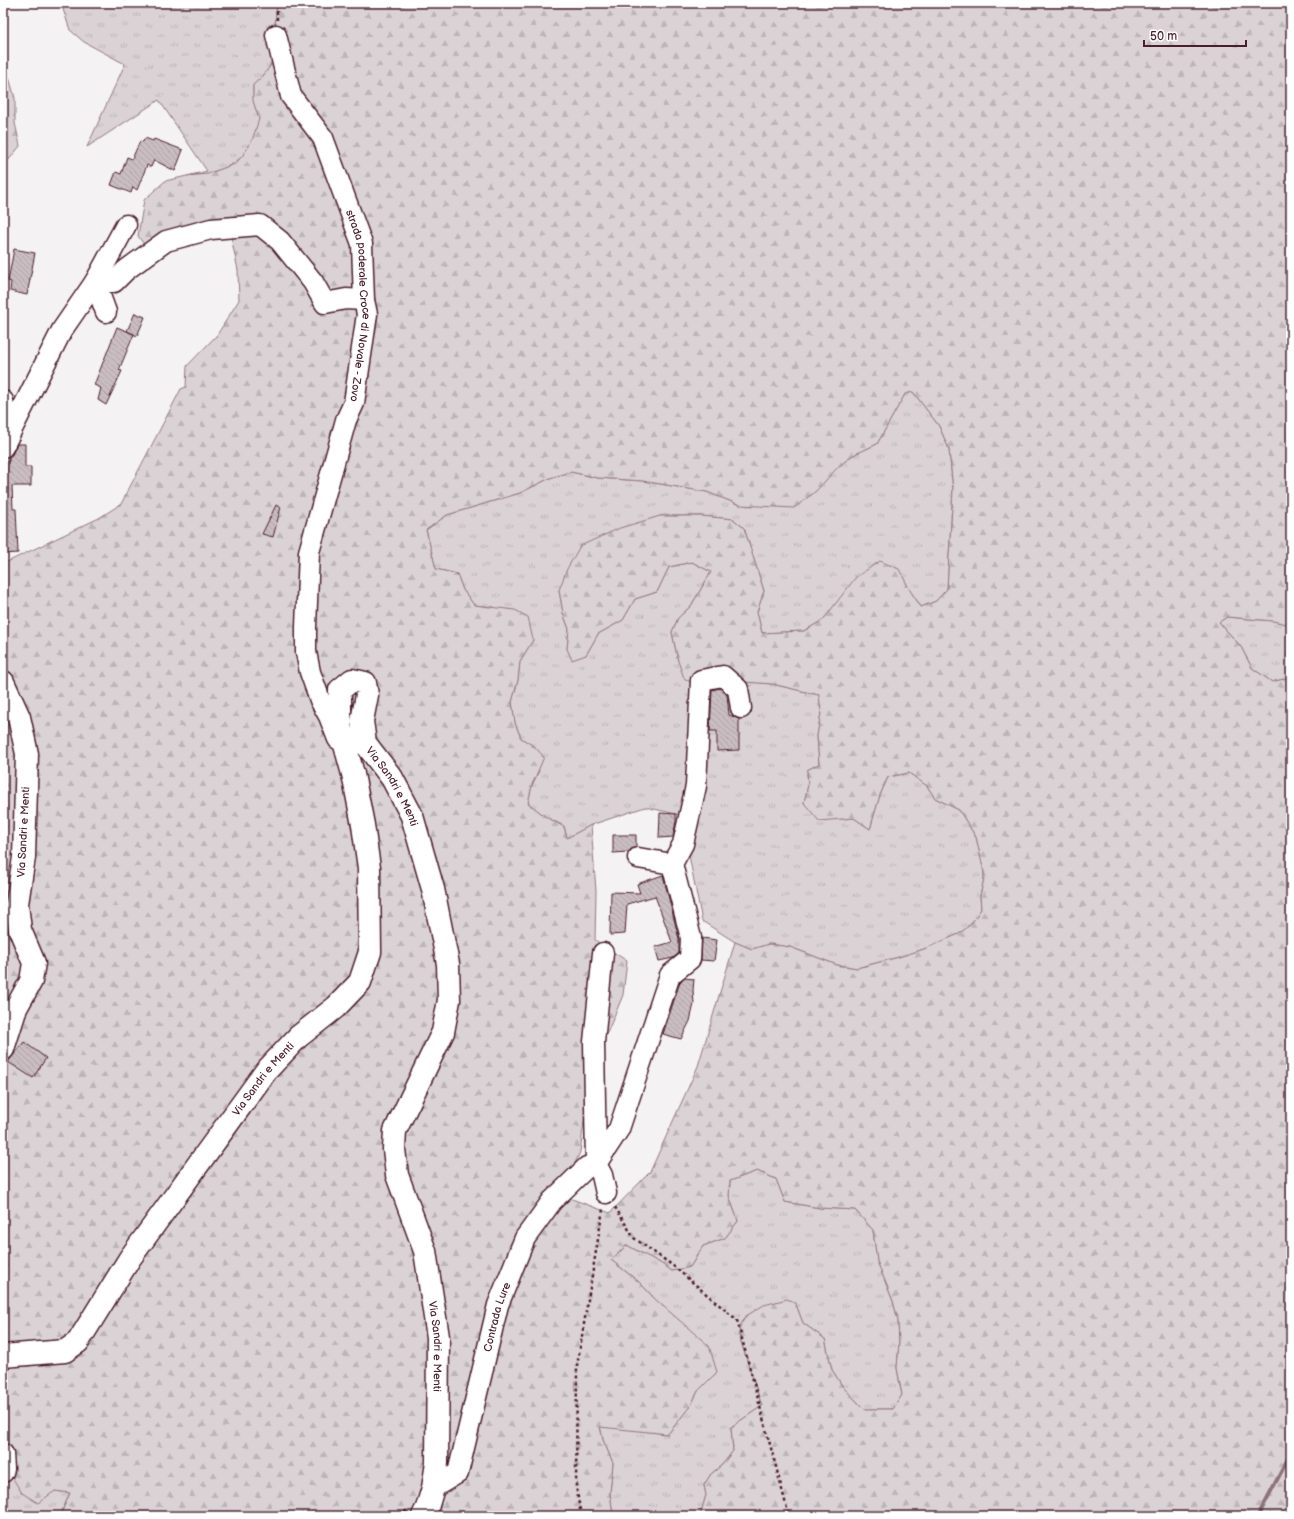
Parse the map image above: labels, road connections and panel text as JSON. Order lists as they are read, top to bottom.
{
  "streets": {
    "main road": ["Via Sandri e Menti"],
    "street": ["strada poderale Croce di Novale - Zovo", "Contrada Lure"]
  },
  "crossings": [
    ["strada poderale Croce di Novale - Zovo", "Via Sandri e Menti"],
    ["Via Sandri e Menti", "Contrada Lure"]
  ],
  "scale_bar": "50 m"
}
